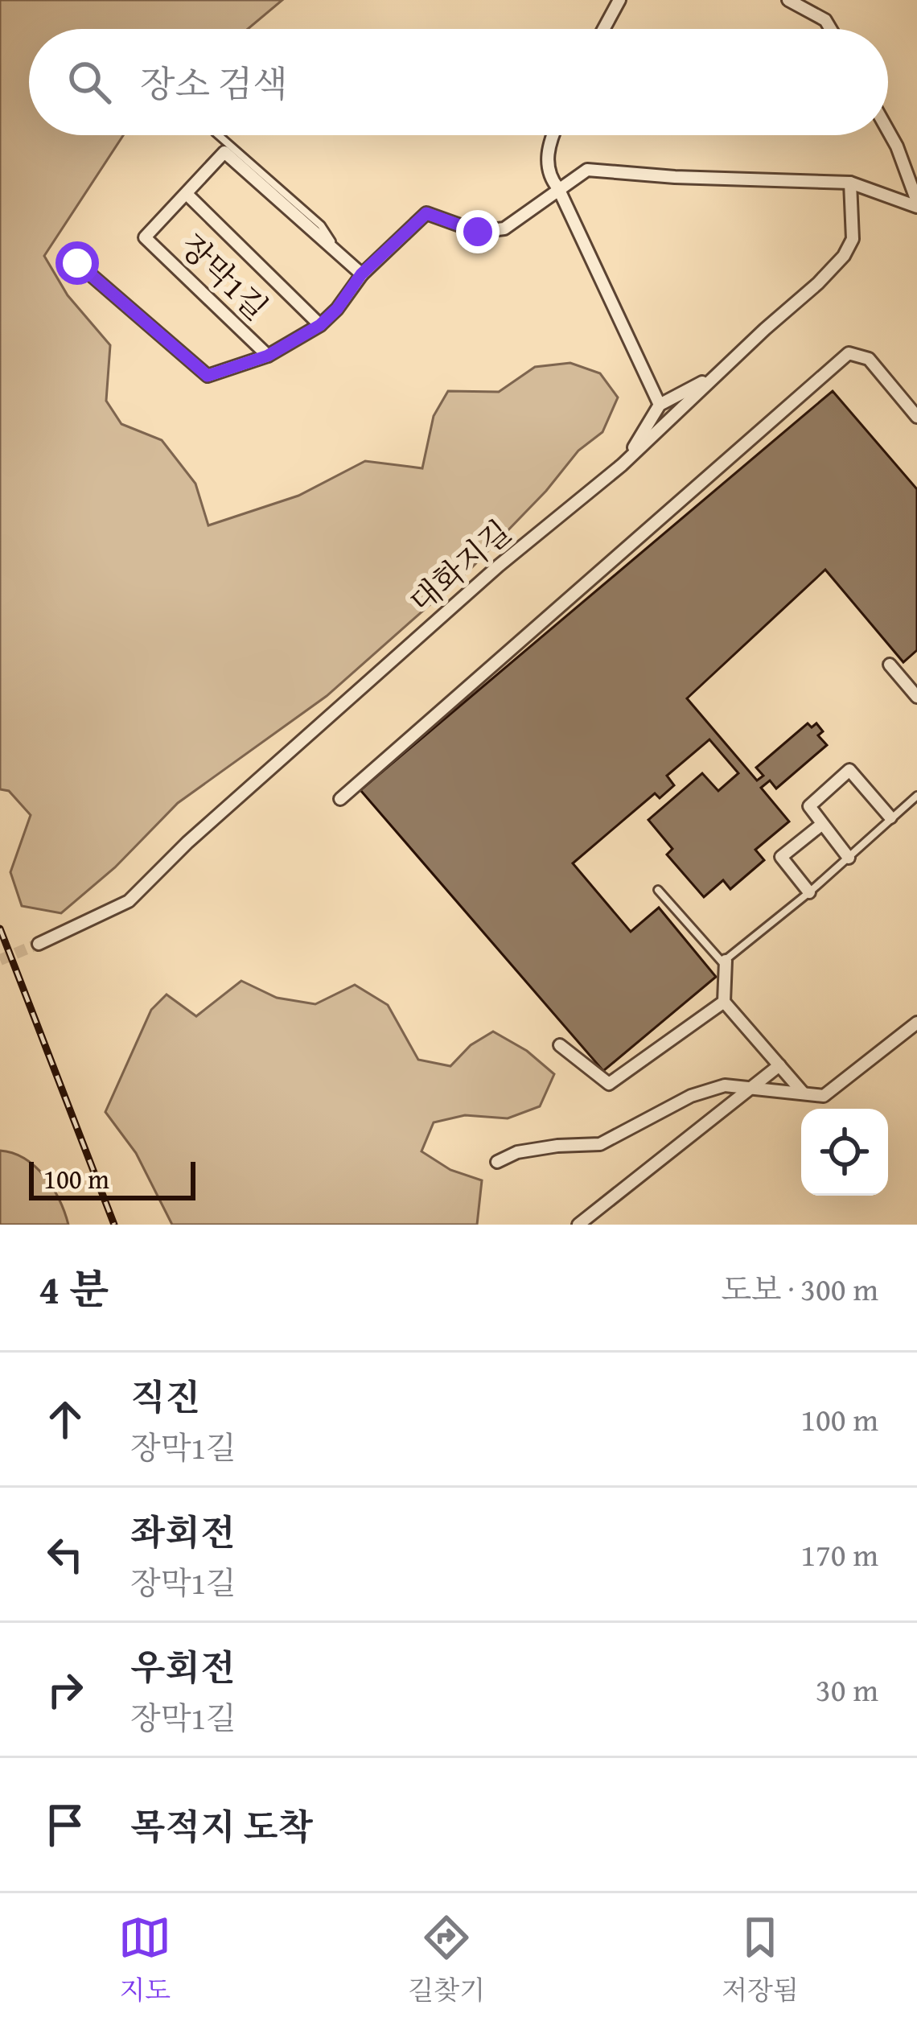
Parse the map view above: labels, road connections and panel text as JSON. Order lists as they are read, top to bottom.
{
  "streets": {
    "street": ["장막1길", "대화지길"]
  },
  "crossings": [
    ["장막1길", "대화지길"]
  ],
  "scale_bar": "100 m",
  "page": {
    "search": "장소 검색",
    "scale": "100 m",
    "heading": ["4 분", "도보 · 300 m"],
    "list": [
      ["직진", "장막1길", "100 m"],
      ["좌회전", "장막1길", "170 m"],
      ["우회전", "장막1길", "30 m"],
      "목적지 도착"
    ],
    "nav": ["지도", "길찾기", "저장됨"]
  }
}
